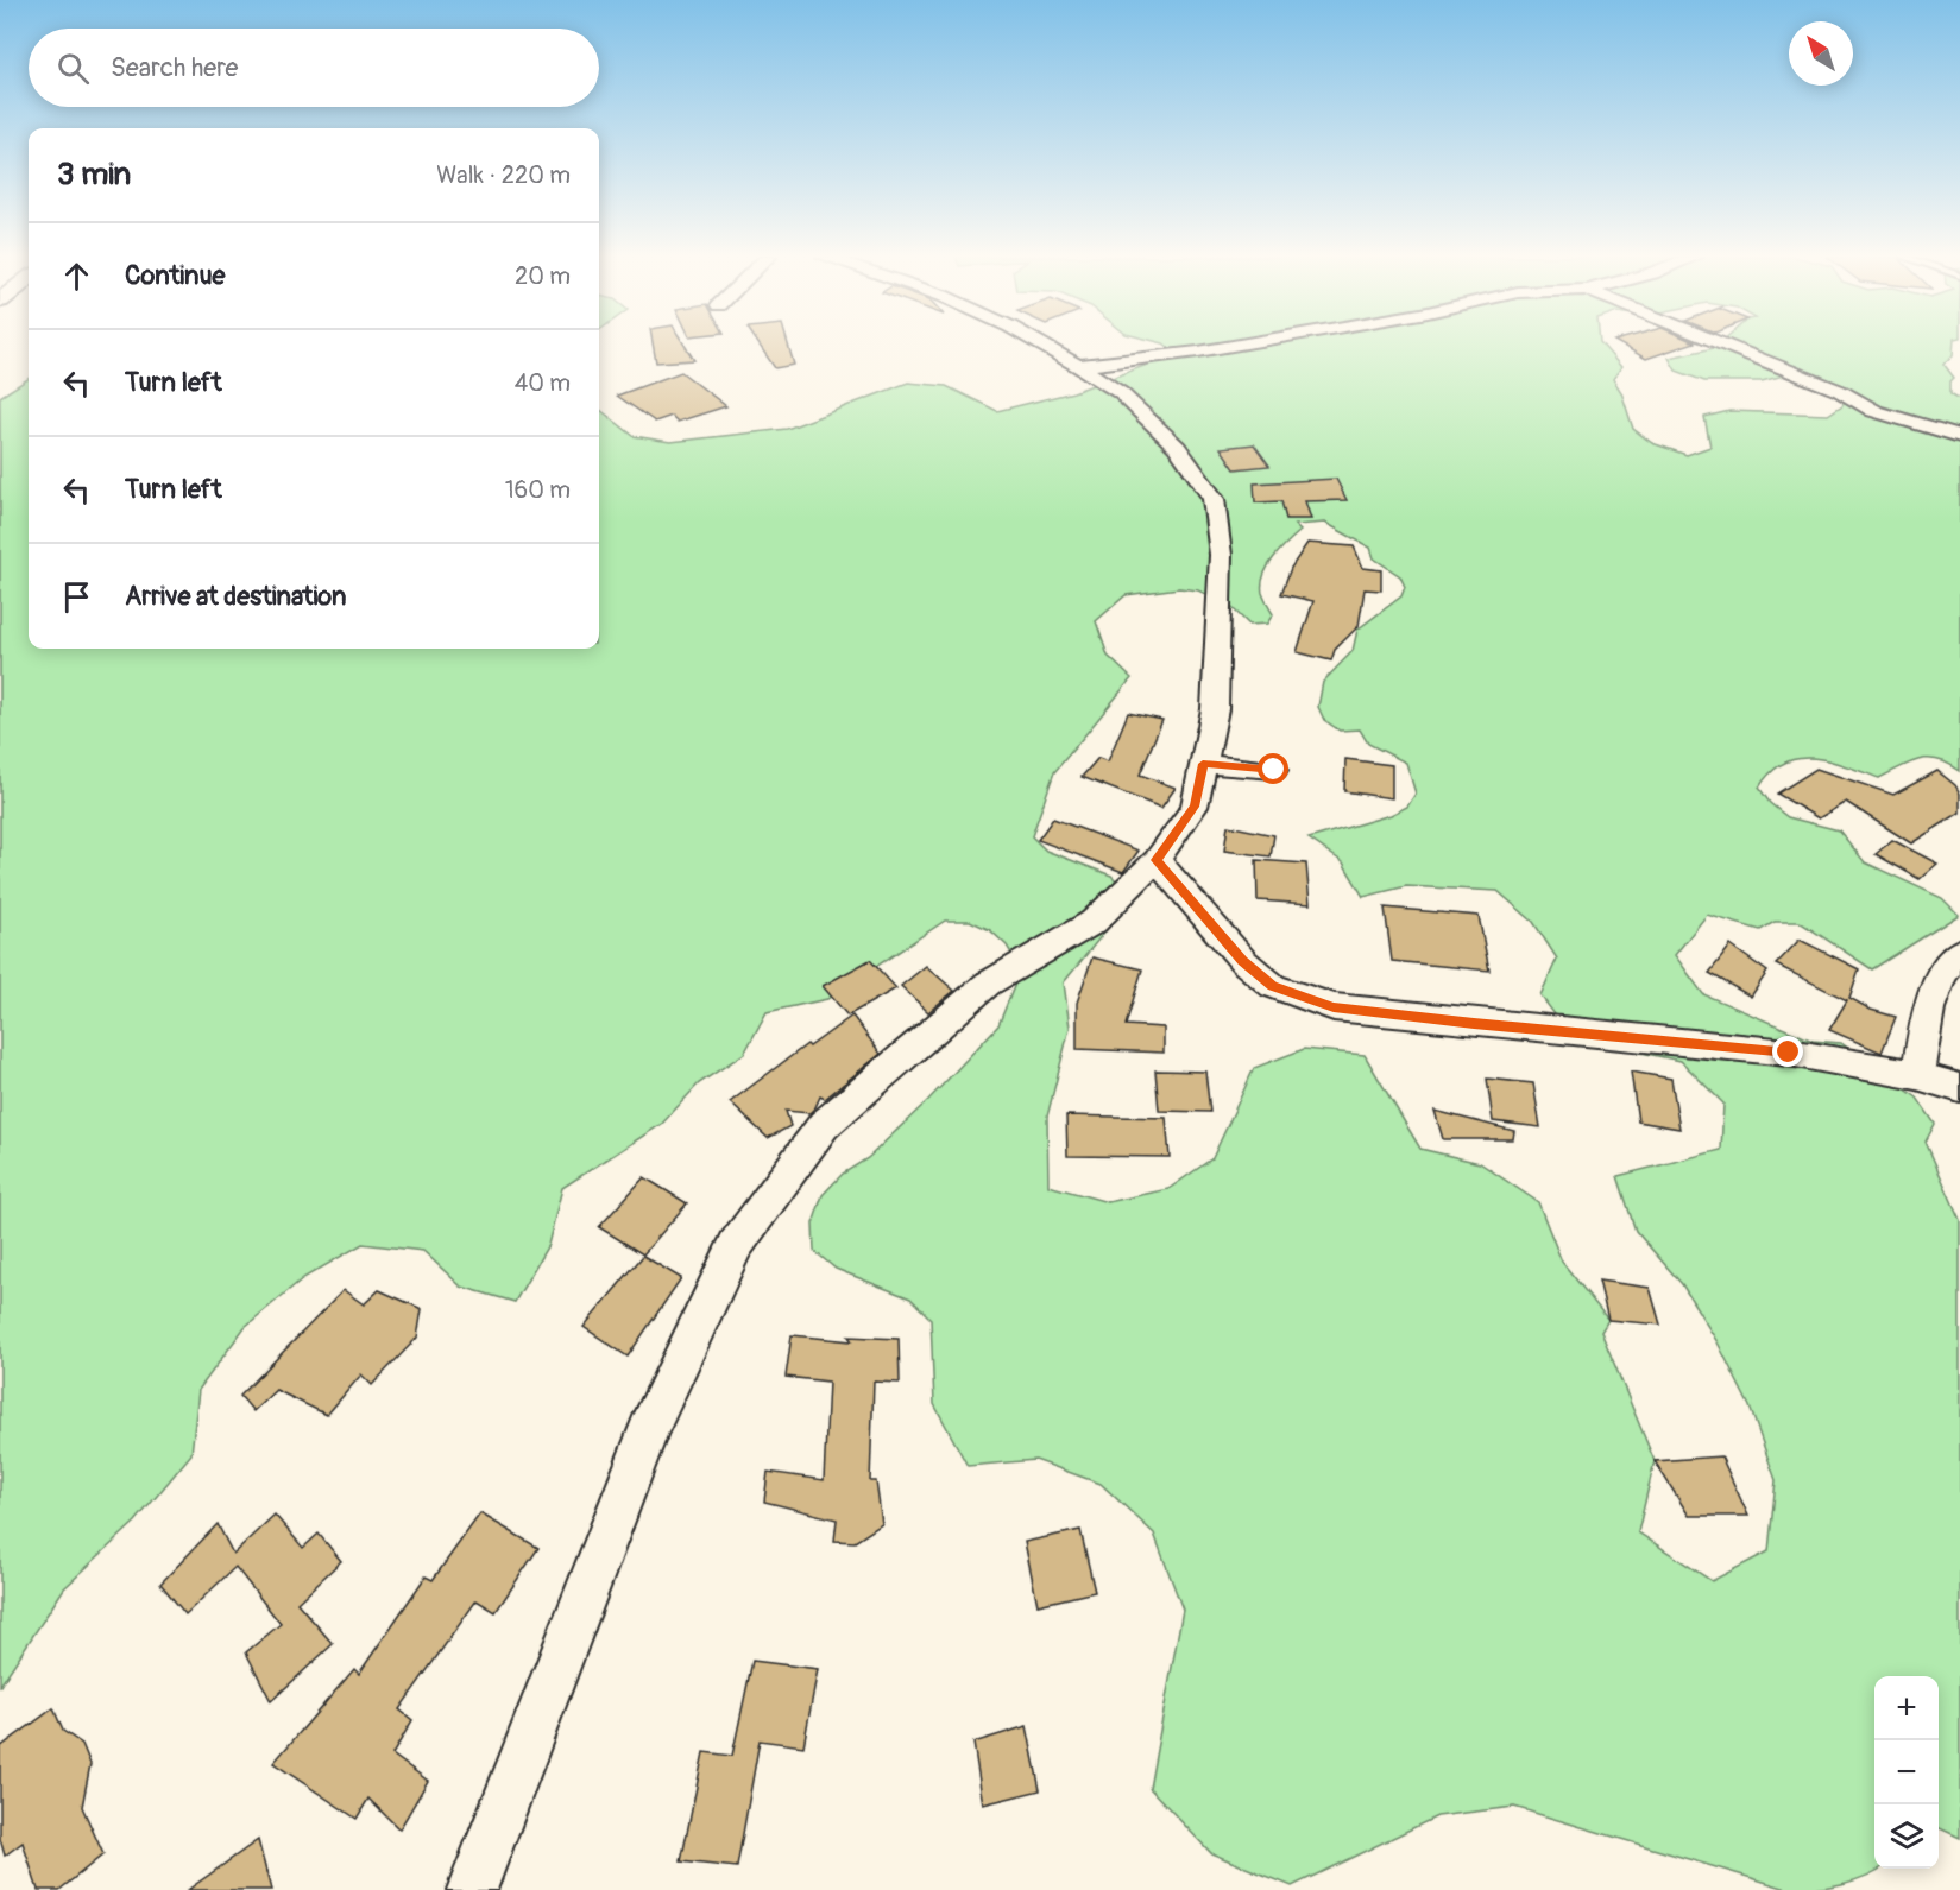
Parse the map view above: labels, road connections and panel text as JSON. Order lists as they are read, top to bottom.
{
  "north": "top left",
  "page": {
    "search": "Search here",
    "heading": ["3 min", "Walk · 220 m"],
    "list": [
      ["Continue", "20 m"],
      ["Turn left", "40 m"],
      ["Turn left", "160 m"],
      "Arrive at destination"
    ],
    "map_buttons": ["+", "−"]
  }
}
